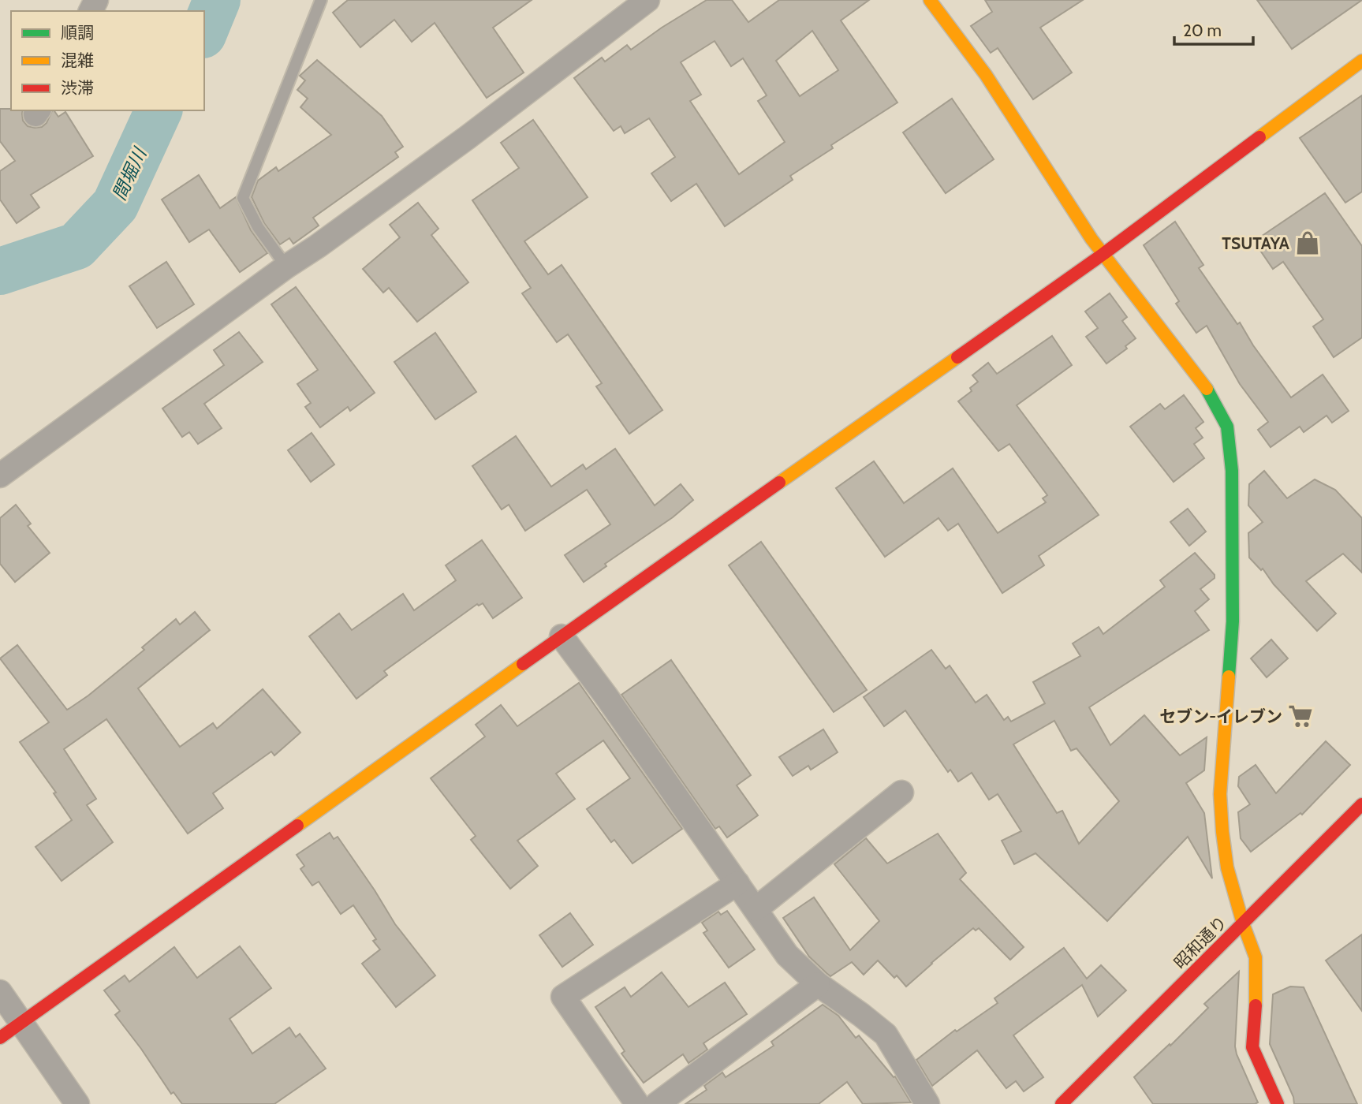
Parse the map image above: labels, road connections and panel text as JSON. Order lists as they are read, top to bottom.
{
  "streets": {
    "street": ["昭和通り"]
  },
  "water": ["間堀川"],
  "places": {
    "shop": ["TSUTAYA"],
    "supermarket": ["セブン-イレブン"]
  },
  "legend": ["順調", "混雑", "渋滞"],
  "scale_bar": "20 m"
}
